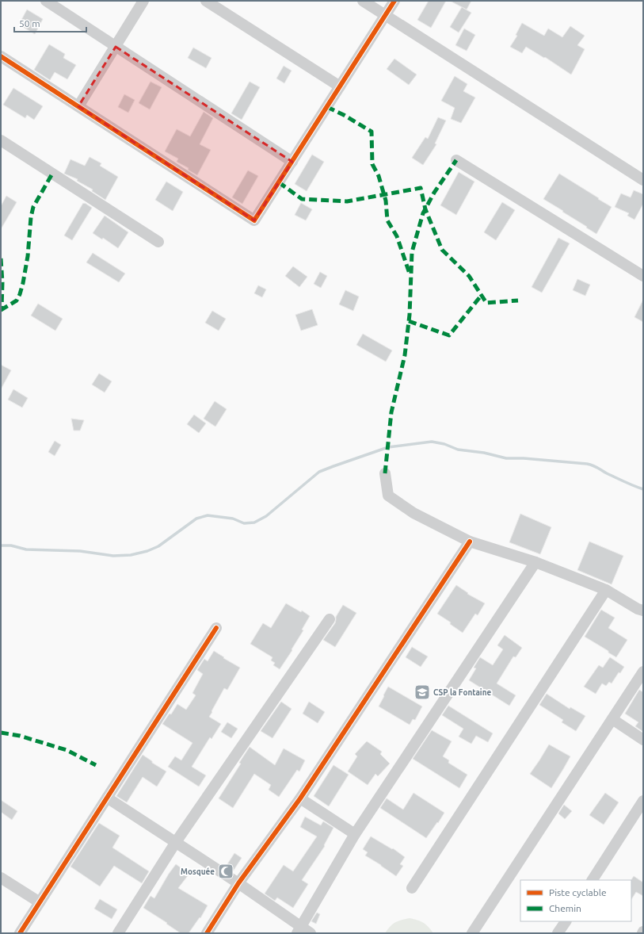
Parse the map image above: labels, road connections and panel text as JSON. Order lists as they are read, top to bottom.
{
  "places": {
    "school or university": ["CSP la Fontaine"],
    "mosque": ["Mosquée"]
  },
  "legend": ["Piste cyclable", "Chemin"],
  "scale_bar": "50 m"
}
